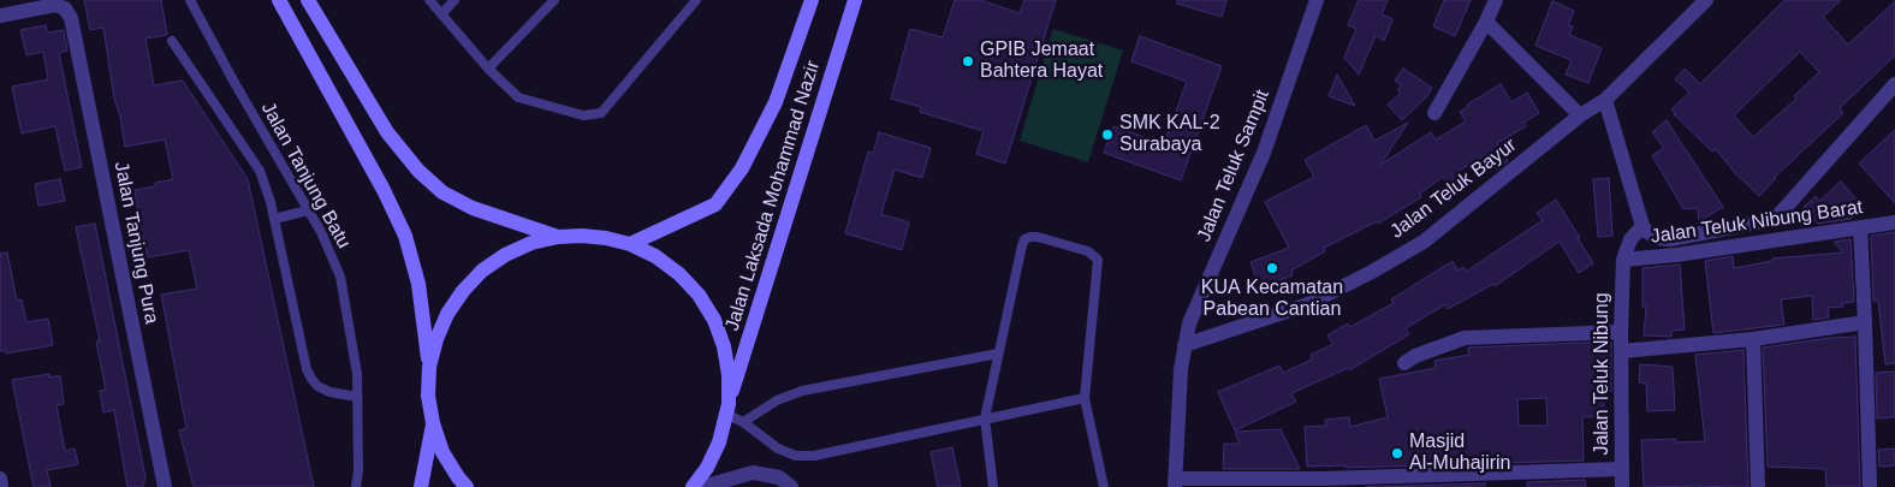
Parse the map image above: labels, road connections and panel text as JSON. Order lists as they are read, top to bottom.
{
  "streets": {
    "main road": ["Jalan Laksada Mohammad Nazir"],
    "street": [
      "Jalan Teluk Sampit",
      "Jalan Teluk Bayur",
      "Jalan Teluk Nibung Barat",
      "Jalan Tanjung Pura",
      "Jalan Teluk Nibung"
    ],
    "lane": ["Jalan Tanjung Batu"]
  },
  "crossings": [
    ["Jalan Teluk Sampit", "Jalan Teluk Bayur"],
    ["Jalan Teluk Nibung Barat", "Jalan Teluk Nibung"]
  ],
  "places": [
    "GPIB Jemaat Bahtera Hayat",
    "SMK KAL-2 Surabaya",
    "KUA Kecamatan Pabean Cantian",
    "Masjid Al-Muhajirin"
  ]
}
